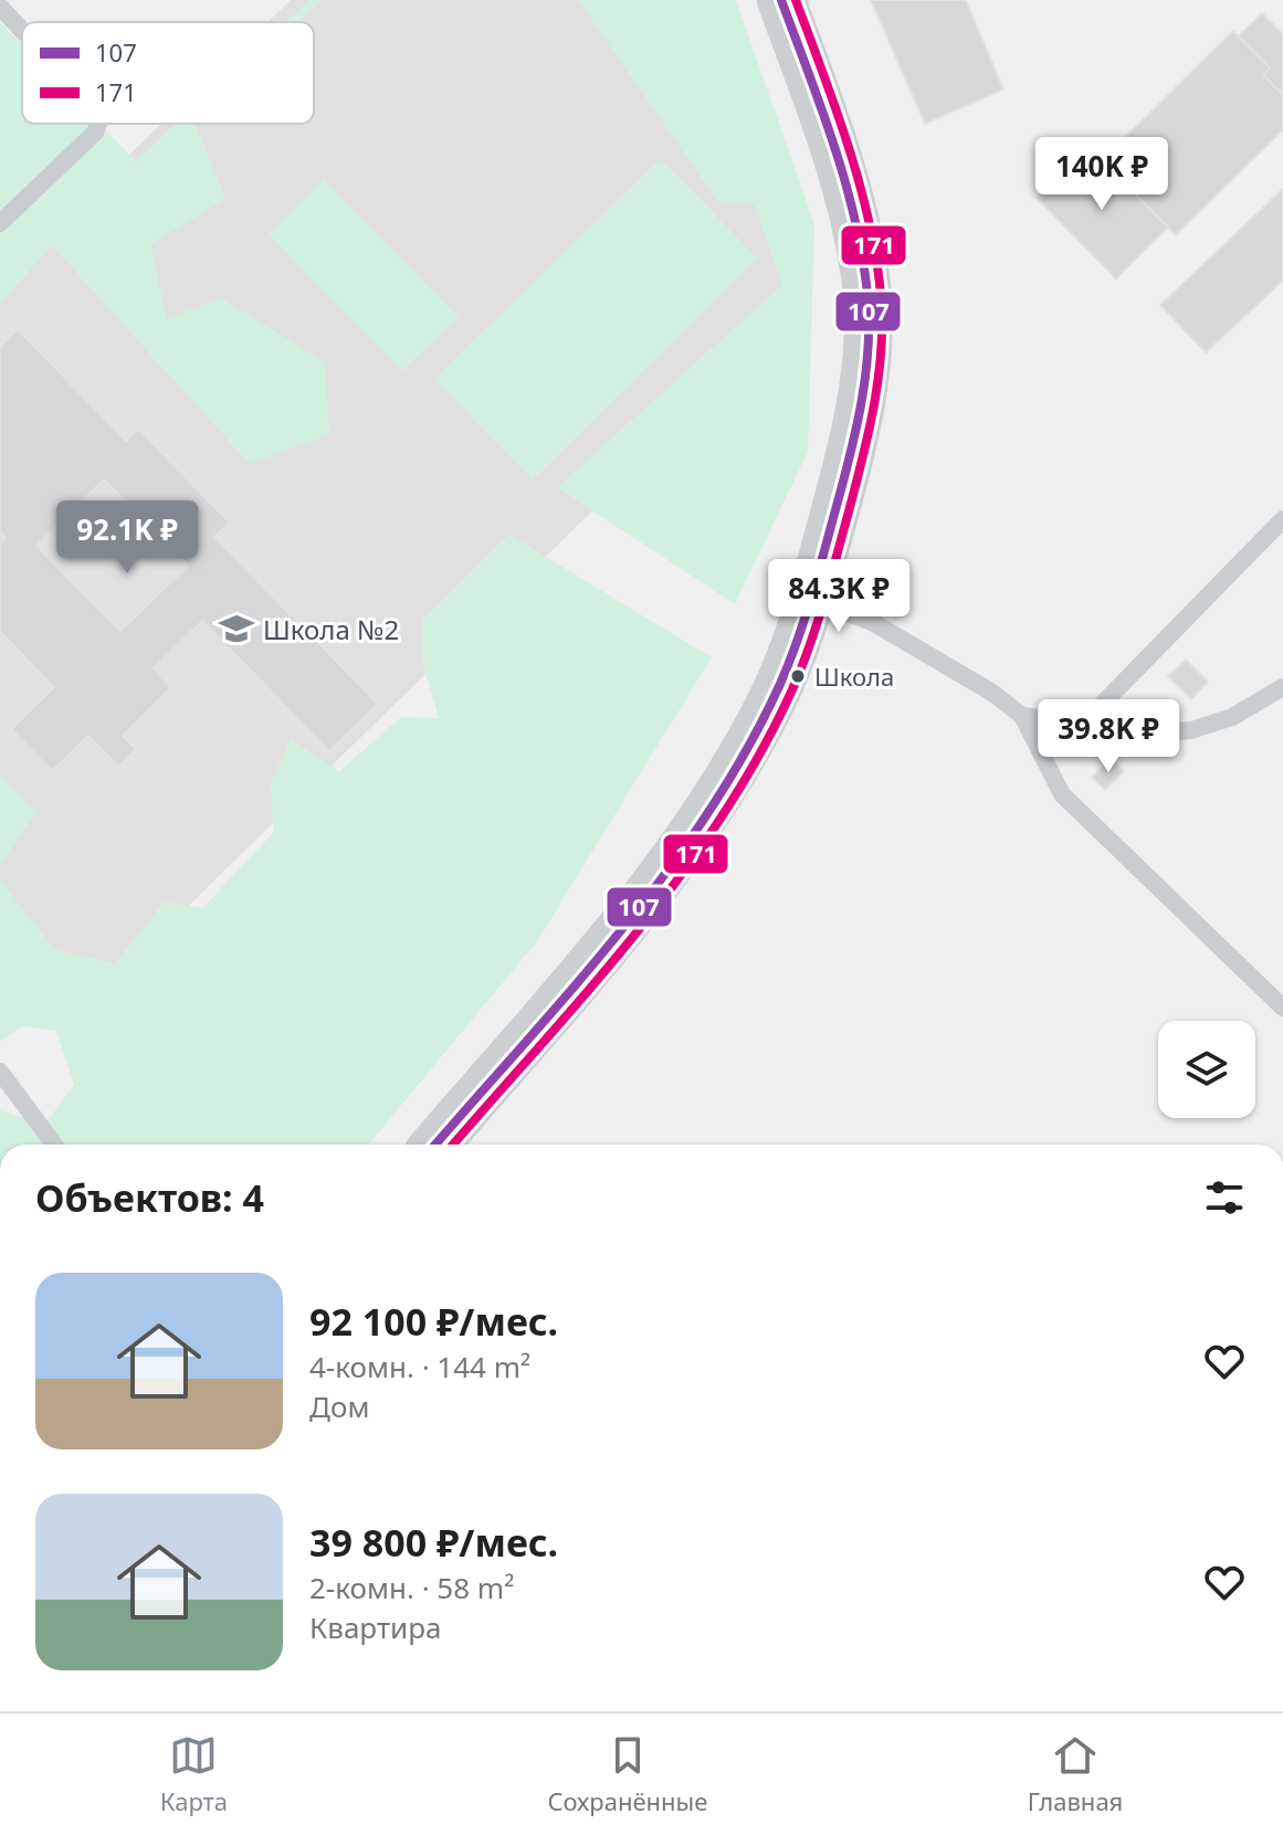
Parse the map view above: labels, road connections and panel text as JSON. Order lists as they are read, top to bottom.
{
  "places": {
    "school or university": ["Школа №2"],
    "other": ["Школа"]
  },
  "lines": ["transit line 107", "transit line 171"],
  "legend": ["107", "171"],
  "page": {
    "price": [
      "140K ₽",
      "92.1K ₽",
      "84.3K ₽",
      "39.8K ₽"
    ],
    "heading": "Объектов: 4",
    "list": [
      {
        "name": "92 100 ₽/мес.",
        "note": "4-комн. · 144 m² · Дом"
      },
      {
        "name": "39 800 ₽/мес.",
        "note": "2-комн. · 58 m² · Квартира"
      }
    ],
    "tabs": ["Карта", "Сохранённые", "Главная"]
  }
}
